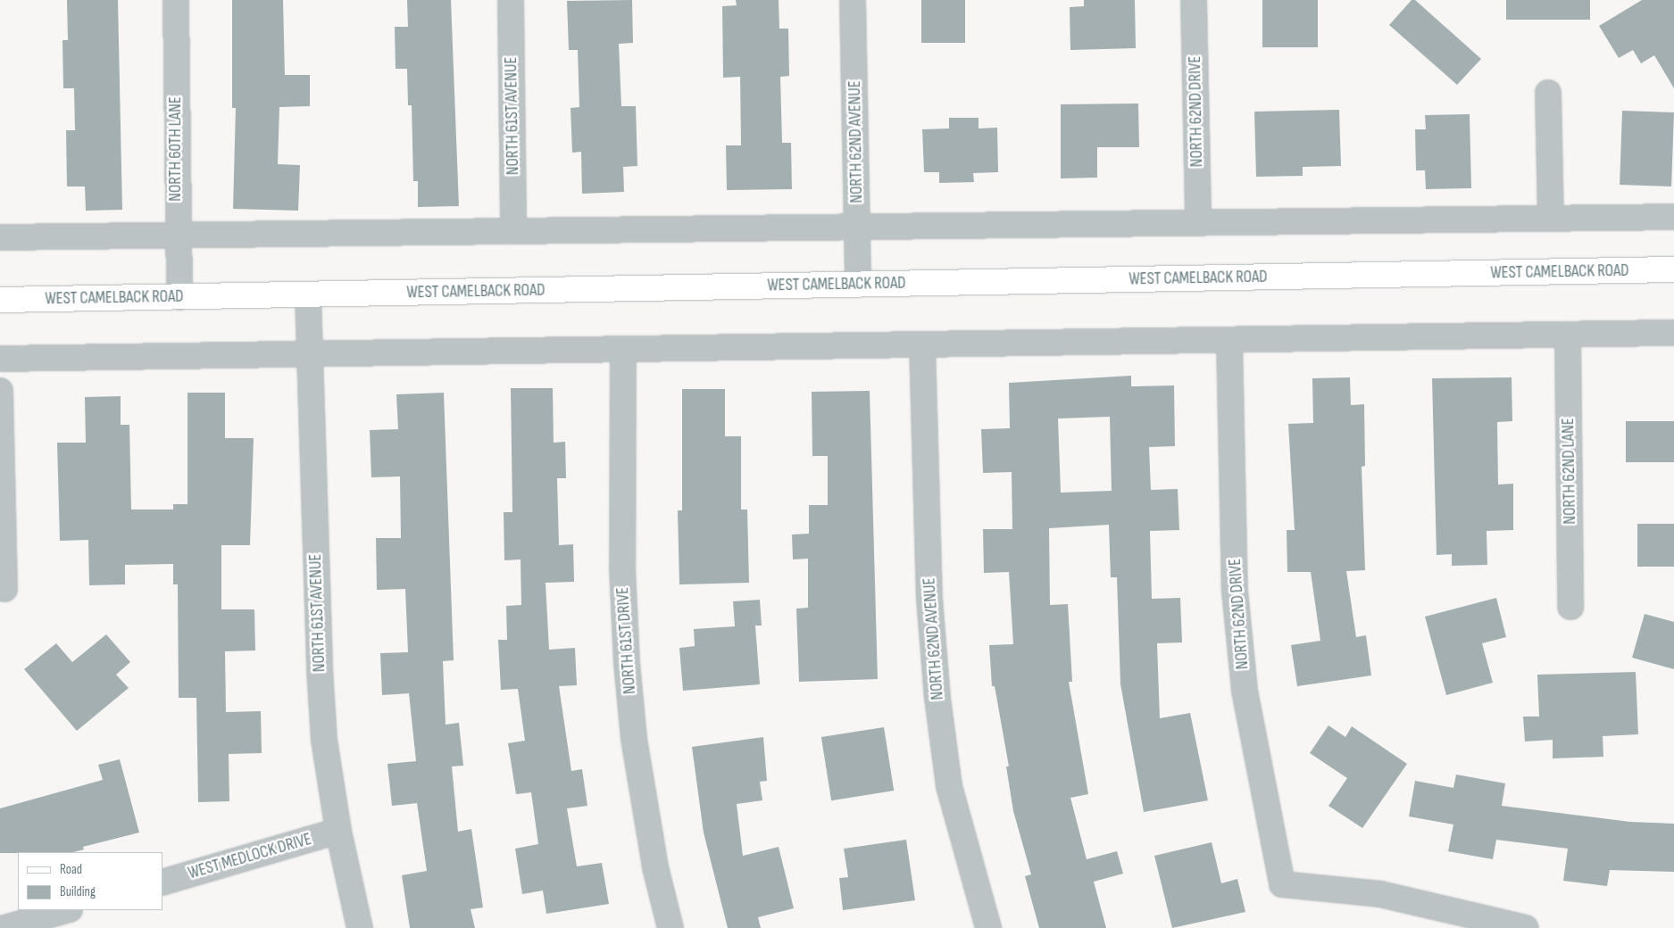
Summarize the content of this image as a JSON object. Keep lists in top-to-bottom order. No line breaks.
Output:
{"streets":{"main road":["WEST CAMELBACK ROAD"],"street":["NORTH 62ND DRIVE","NORTH 61ST AVENUE","NORTH 62ND AVENUE","NORTH 60TH LANE","NORTH 62ND LANE","NORTH 61ST DRIVE","WEST MEDLOCK DRIVE"]},"crossings":[["NORTH 61ST AVENUE","WEST CAMELBACK ROAD"],["NORTH 61ST AVENUE","WEST MEDLOCK DRIVE"],["NORTH 62ND AVENUE","WEST CAMELBACK ROAD"],["NORTH 60TH LANE","WEST CAMELBACK ROAD"]],"legend":["Road","Building"]}
